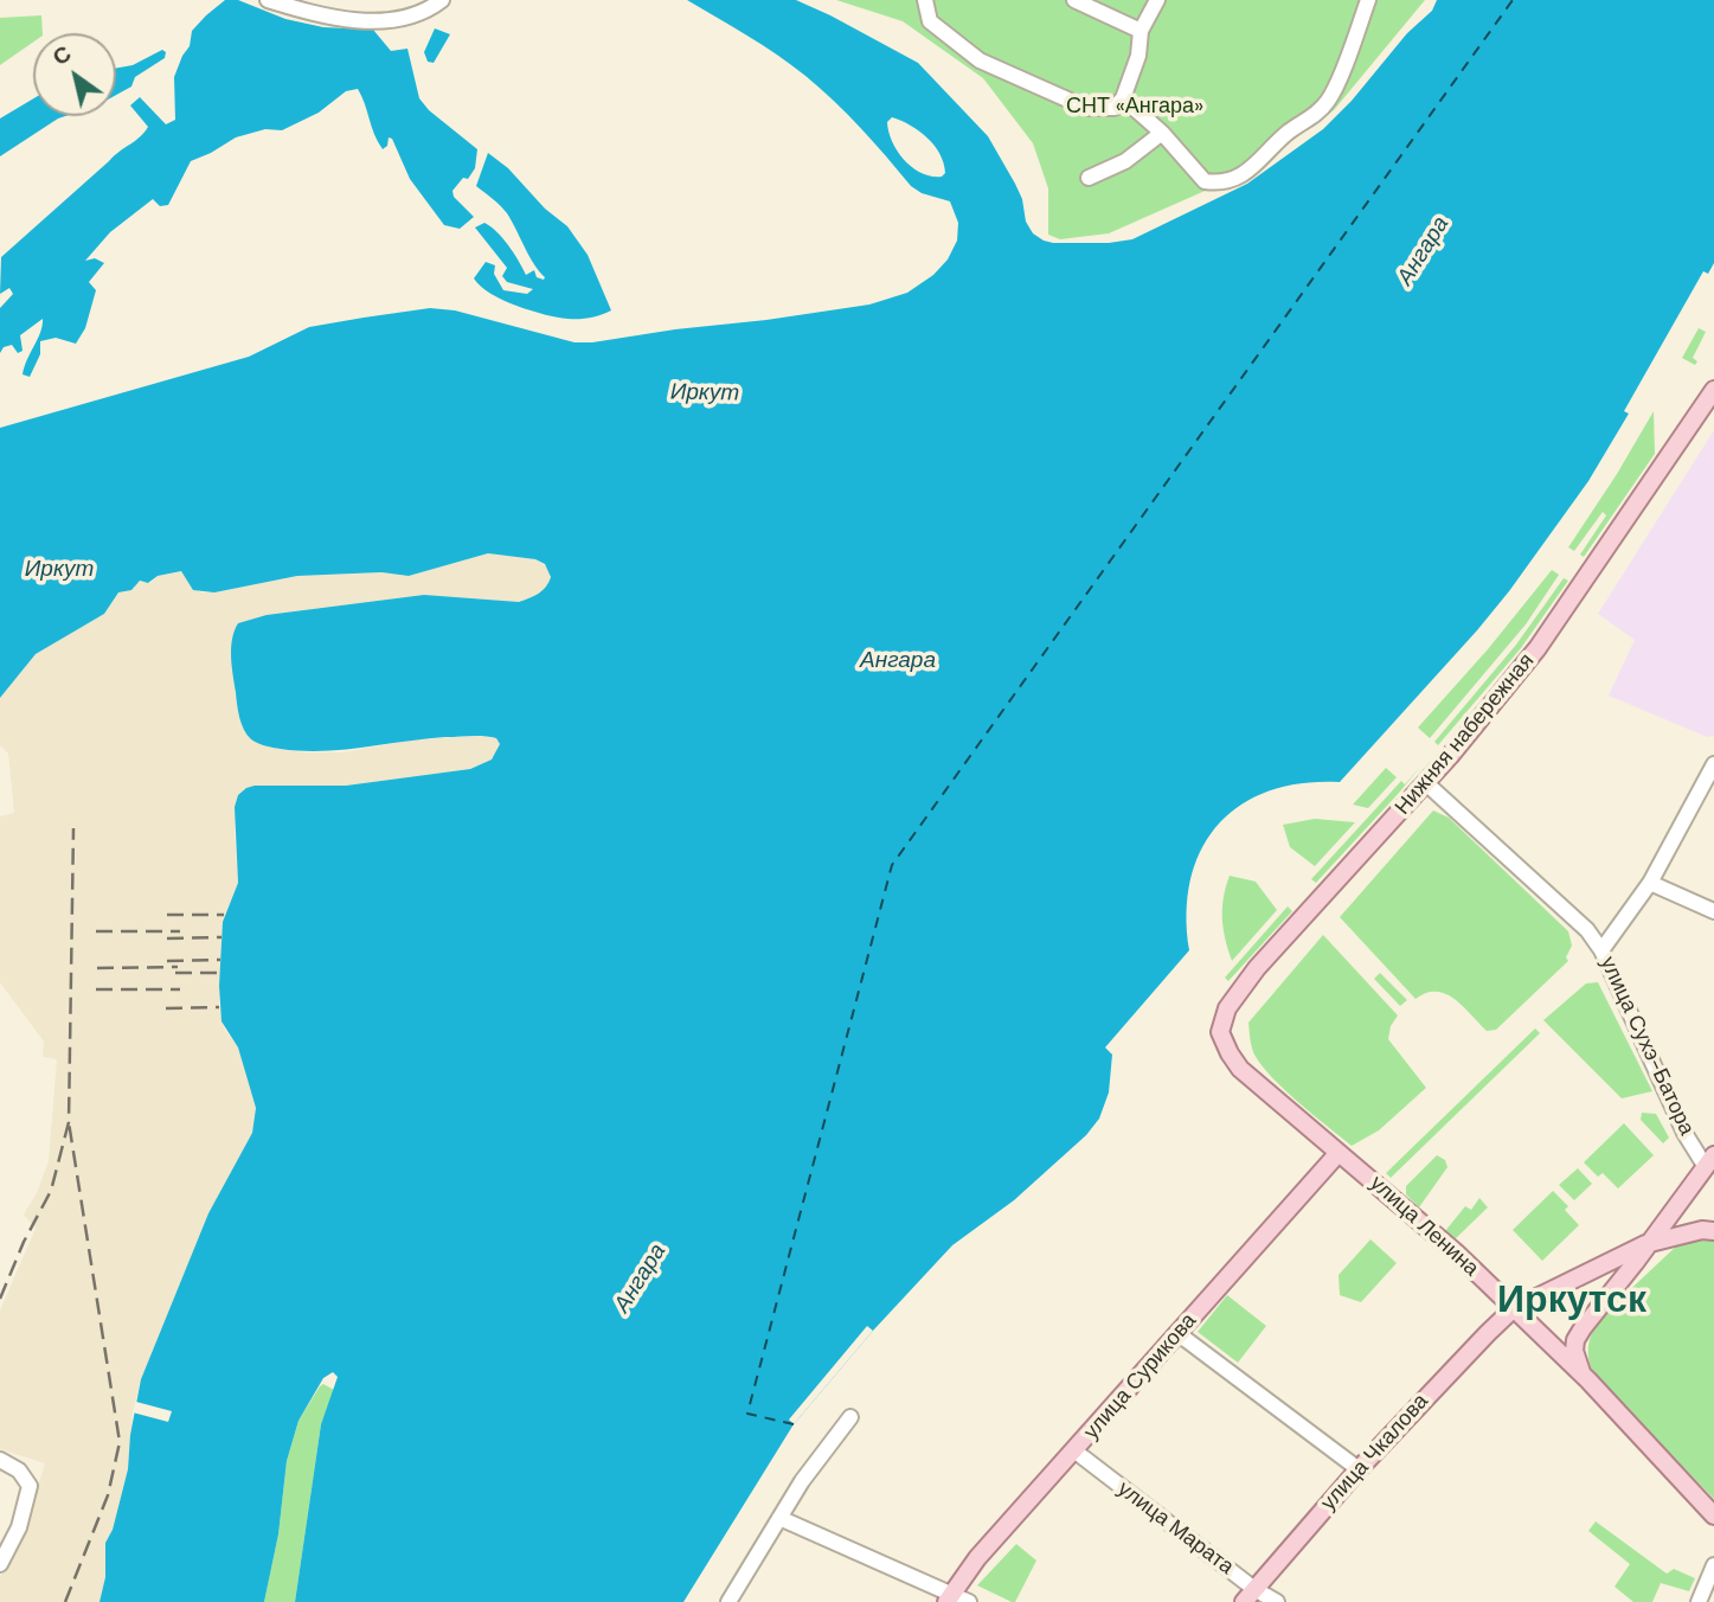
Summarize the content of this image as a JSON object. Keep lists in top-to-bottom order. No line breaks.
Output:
{"streets":{"main road":["Нижняя набережная","улица Ленина","улица Сурикова","улица Чкалова"],"street":["улица Сухэ-Батора","улица Марата"]},"crossings":[["Нижняя набережная","улица Сухэ-Батора"],["Нижняя набережная","улица Ленина"],["улица Ленина","улица Сурикова"],["улица Ленина","улица Чкалова"],["улица Сурикова","улица Марата"],["улица Чкалова","улица Марата"]],"districts":["Иркутск"],"water":["Ангара","Иркут"],"parks":["СНТ «Ангара»"],"north":"top left"}
